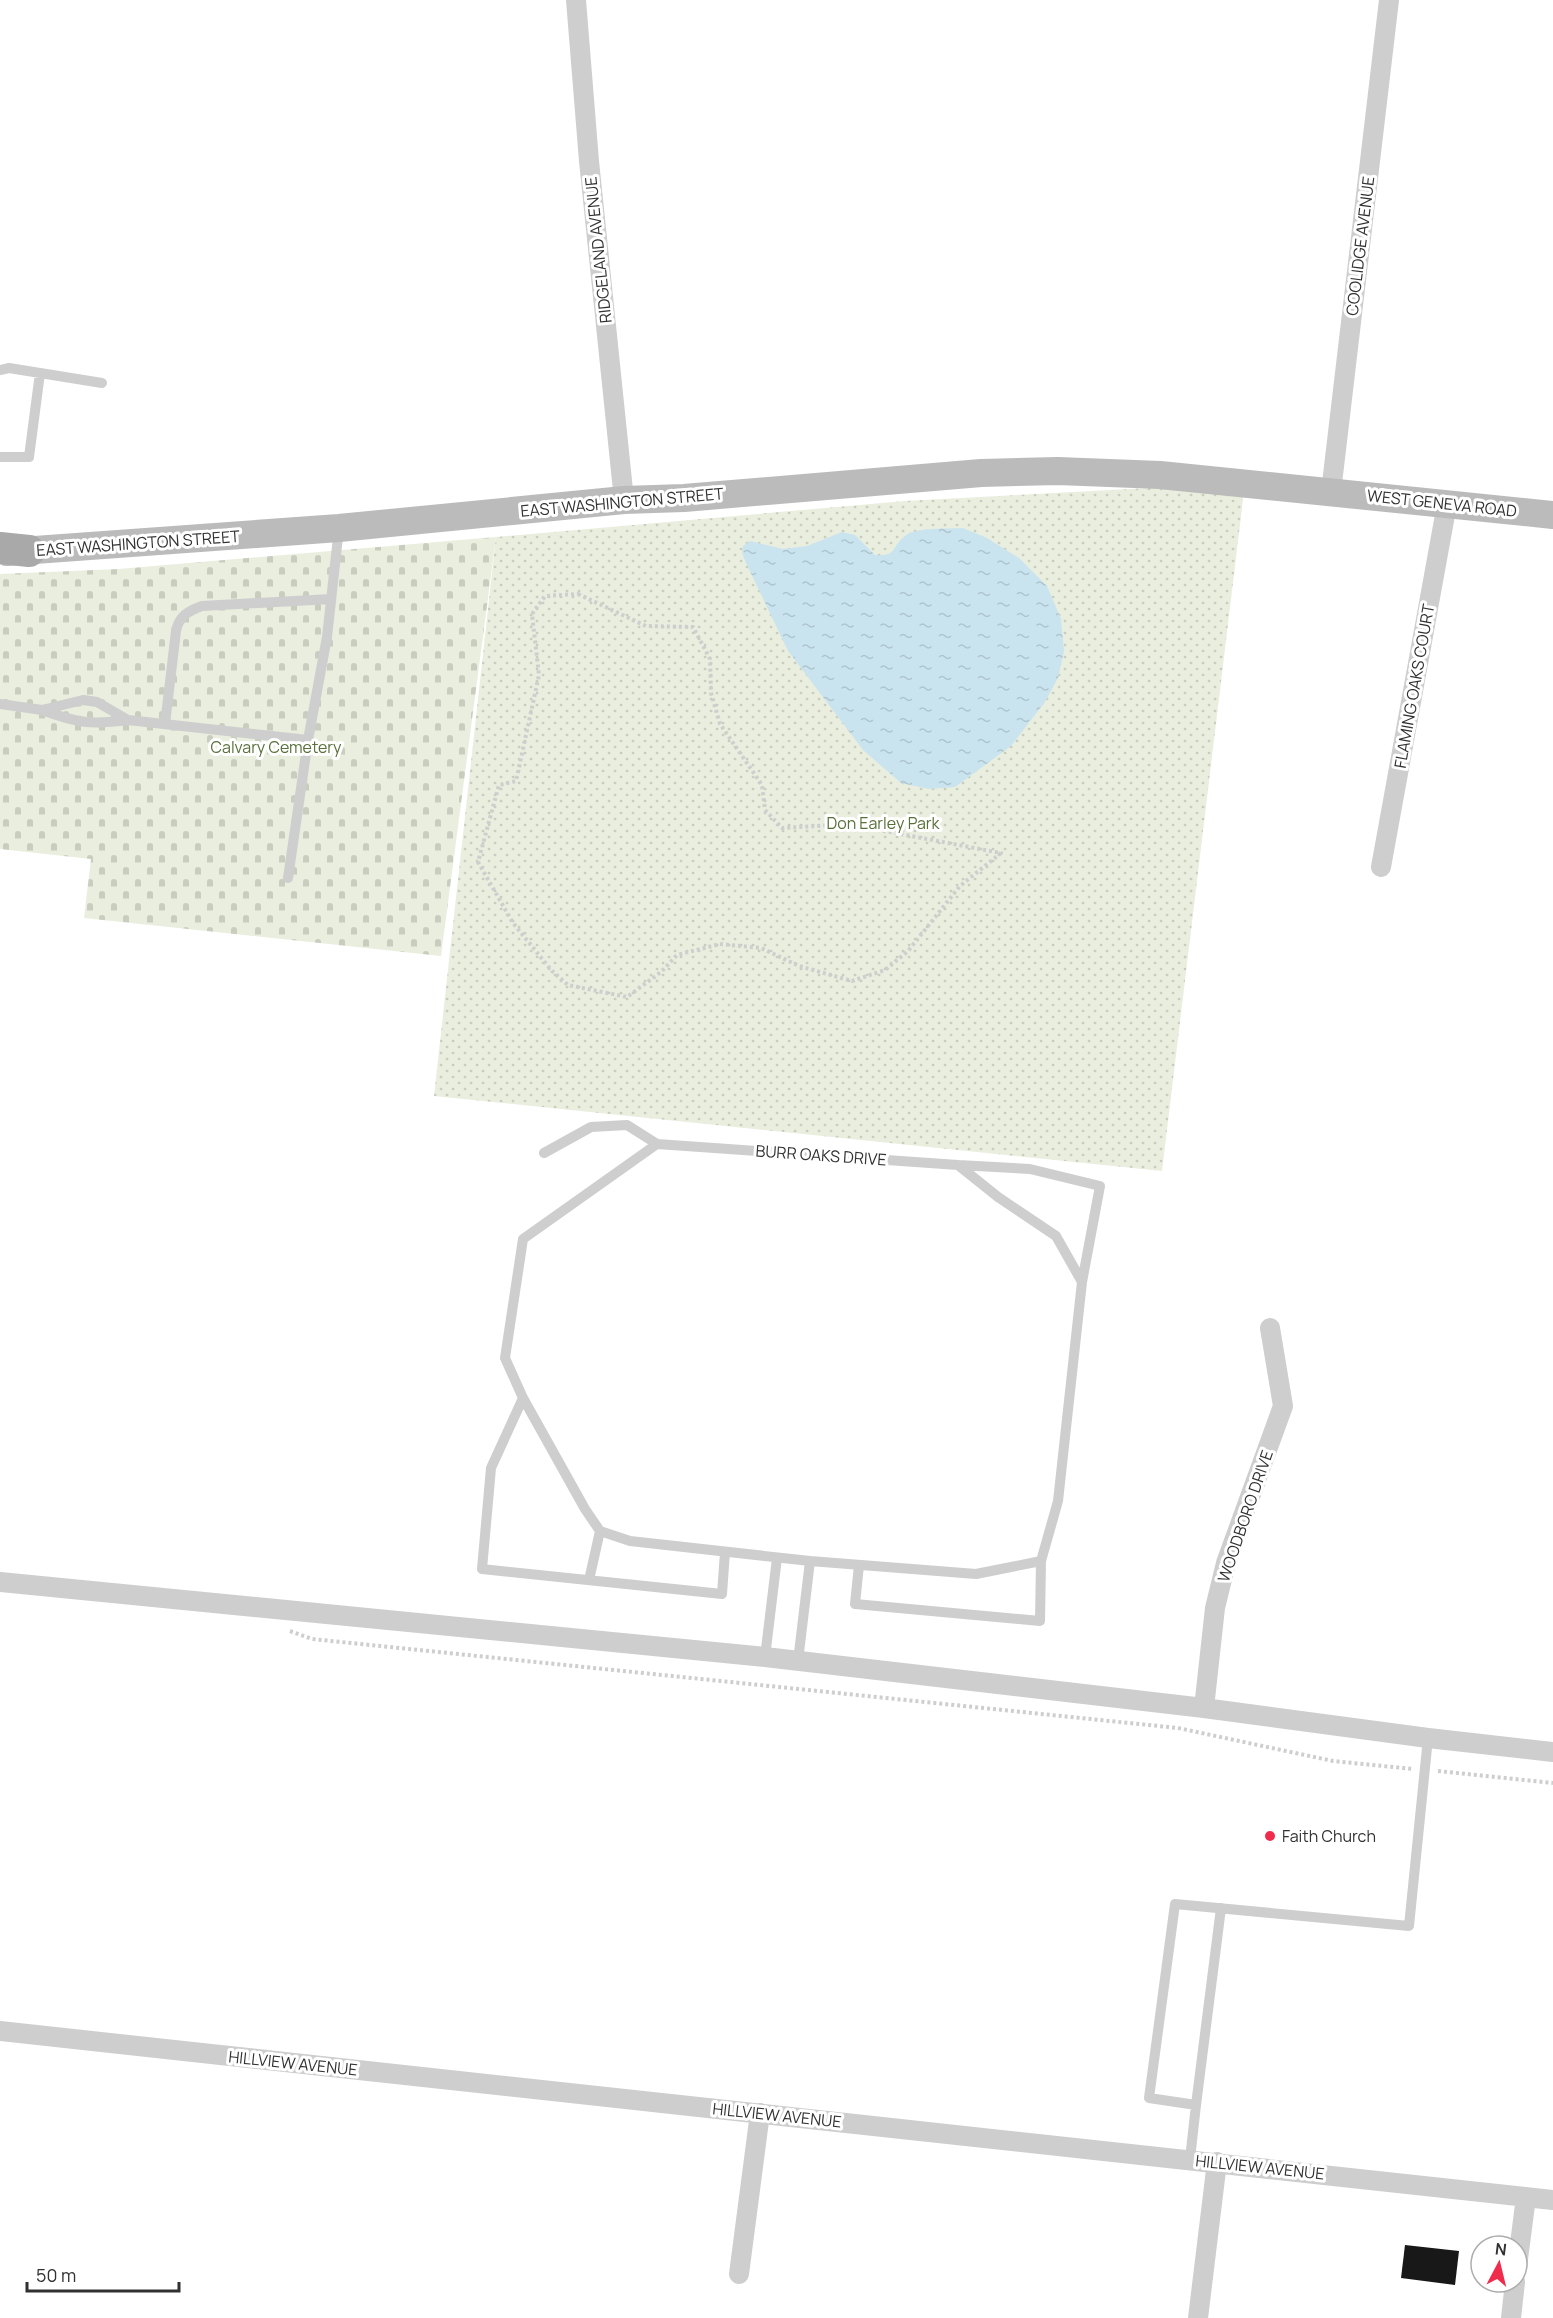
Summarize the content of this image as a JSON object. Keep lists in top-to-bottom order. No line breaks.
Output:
{"streets":{"main road":["EAST WASHINGTON STREET","WEST GENEVA ROAD"],"street":["COOLIDGE AVENUE","RIDGELAND AVENUE","FLAMING OAKS COURT","WOODBORO DRIVE","HILLVIEW AVENUE"],"lane":["BURR OAKS DRIVE"]},"crossings":[["COOLIDGE AVENUE","EAST WASHINGTON STREET"],["COOLIDGE AVENUE","WEST GENEVA ROAD"],["RIDGELAND AVENUE","EAST WASHINGTON STREET"],["EAST WASHINGTON STREET","WEST GENEVA ROAD"],["WEST GENEVA ROAD","FLAMING OAKS COURT"]],"parks":["Calvary Cemetery","Don Earley Park"],"places":["Faith Church"],"scale_bar":"50 m","north":"top"}
